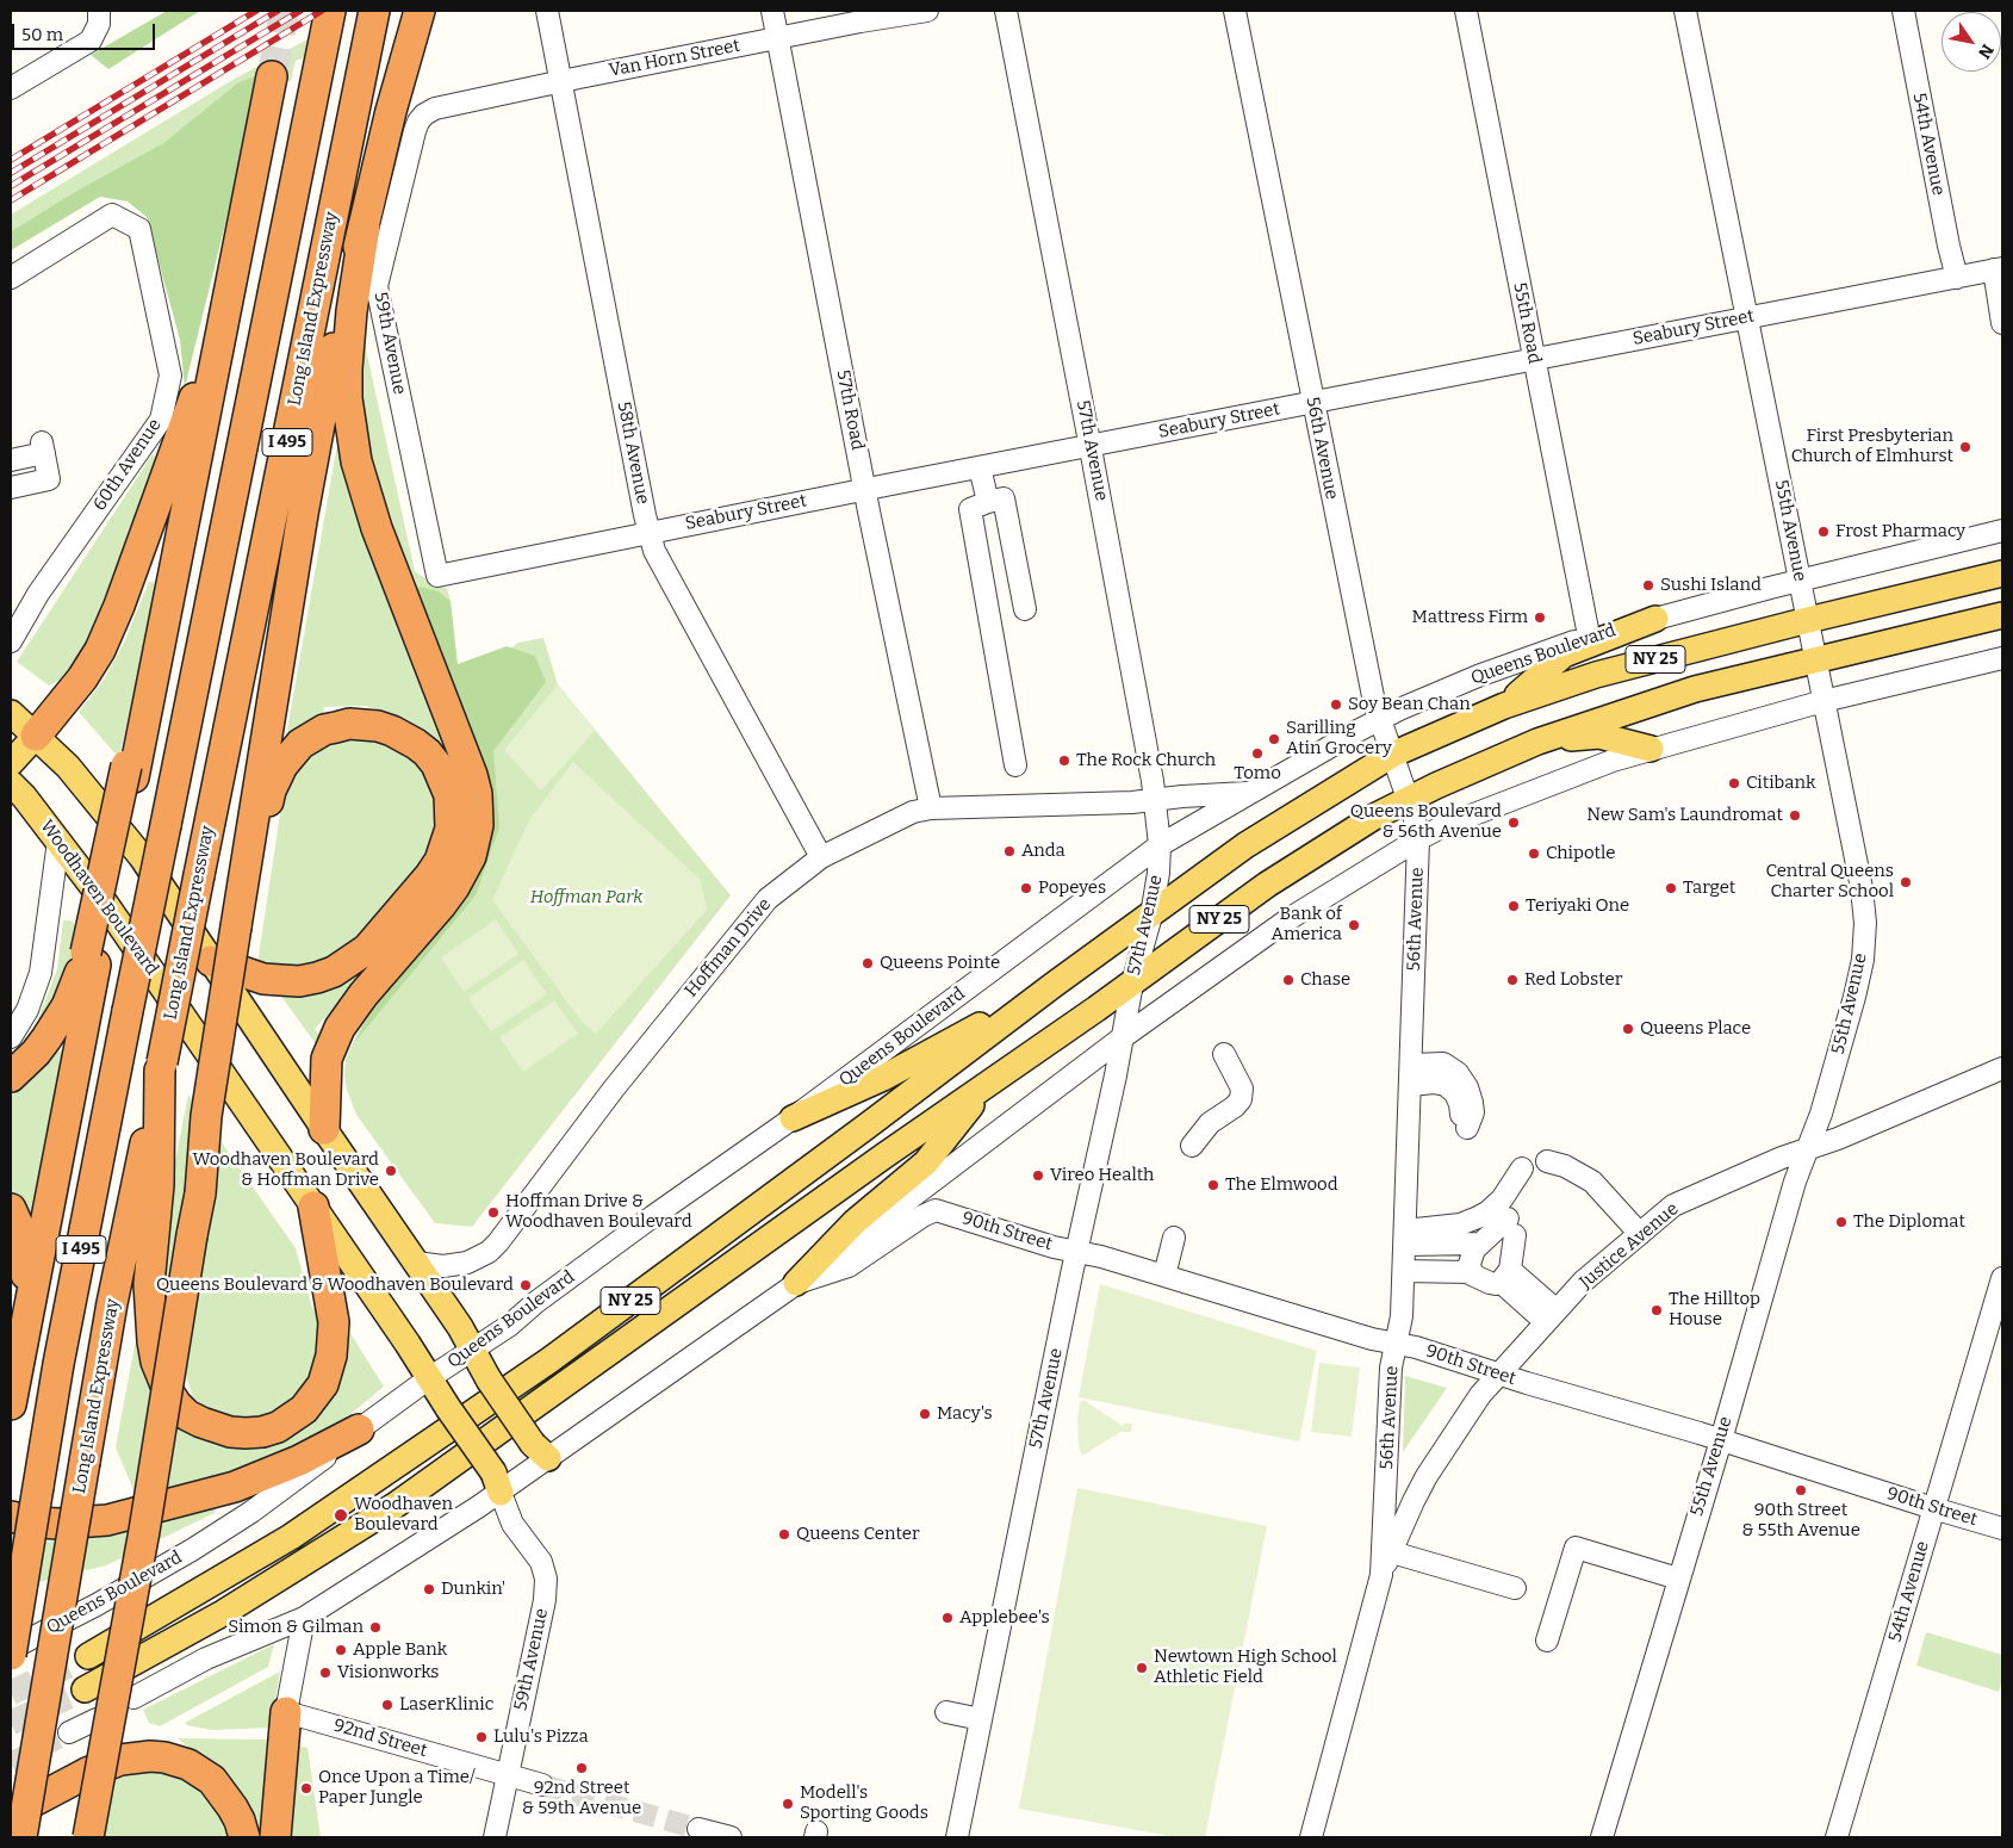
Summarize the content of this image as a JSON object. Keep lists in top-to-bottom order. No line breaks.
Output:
{"streets":{"highway":["Long Island Expressway","I 495"],"main road":["Queens Boulevard","NY 25","Woodhaven Boulevard"],"street":["Van Horn Street","54th Avenue","55th Road","Seabury Street","59th Avenue","57th Road","56th Avenue","57th Avenue","58th Avenue","60th Avenue","55th Avenue","Hoffman Drive","90th Street","Justice Avenue","92nd Street"]},"crossings":[["Van Horn Street","59th Avenue"],["Van Horn Street","57th Road"],["Van Horn Street","58th Avenue"],["54th Avenue","Seabury Street"],["54th Avenue","90th Street"],["55th Road","Seabury Street"],["55th Road","Queens Boulevard"],["Seabury Street","59th Avenue"],["Seabury Street","57th Road"],["Seabury Street","56th Avenue"],["Seabury Street","57th Avenue"],["Seabury Street","58th Avenue"],["Seabury Street","55th Avenue"],["59th Avenue","Woodhaven Boulevard"],["59th Avenue","92nd Street"],["57th Road","Hoffman Drive"],["56th Avenue","Queens Boulevard"],["56th Avenue","NY 25"],["56th Avenue","90th Street"],["56th Avenue","Justice Avenue"],["57th Avenue","Queens Boulevard"],["57th Avenue","NY 25"],["57th Avenue","Hoffman Drive"],["57th Avenue","90th Street"],["58th Avenue","Hoffman Drive"],["55th Avenue","Queens Boulevard"],["55th Avenue","NY 25"],["55th Avenue","90th Street"],["55th Avenue","Justice Avenue"],["Queens Boulevard","Woodhaven Boulevard"],["Queens Boulevard","Hoffman Drive"],["90th Street","Justice Avenue"]],"parks":["Hoffman Park"],"places":["First Presbyterian Church of Elmhurst","Frost Pharmacy","Sushi Island","Mattress Firm","Soy Bean Chan","Sarilling Atin Grocery","Tomo","The Rock Church","Citibank","New Sam's Laundromat","Queens Boulevard & 56th Avenue","Anda","Chipotle","Central Queens Charter School","Popeyes","Target","Teriyaki One","Bank of America","Queens Pointe","Chase","Red Lobster","Queens Place","Woodhaven Boulevard & Hoffman Drive","Vireo Health","The Elmwood","Hoffman Drive & Woodhaven Boulevard","The Diplomat","Queens Boulevard & Woodhaven Boulevard","The Hilltop House","Macy's","90th Street & 55th Avenue","Woodhaven Boulevard","Queens Center","Dunkin'","Applebee's","Simon & Gilman","Apple Bank","Newtown High School Athletic Field","Visionworks","LaserKlinic","Lulu's Pizza","92nd Street & 59th Avenue","Once Upon a Time/ Paper Jungle","Modell's Sporting Goods"],"scale_bar":"50 m","north":"bottom right"}
